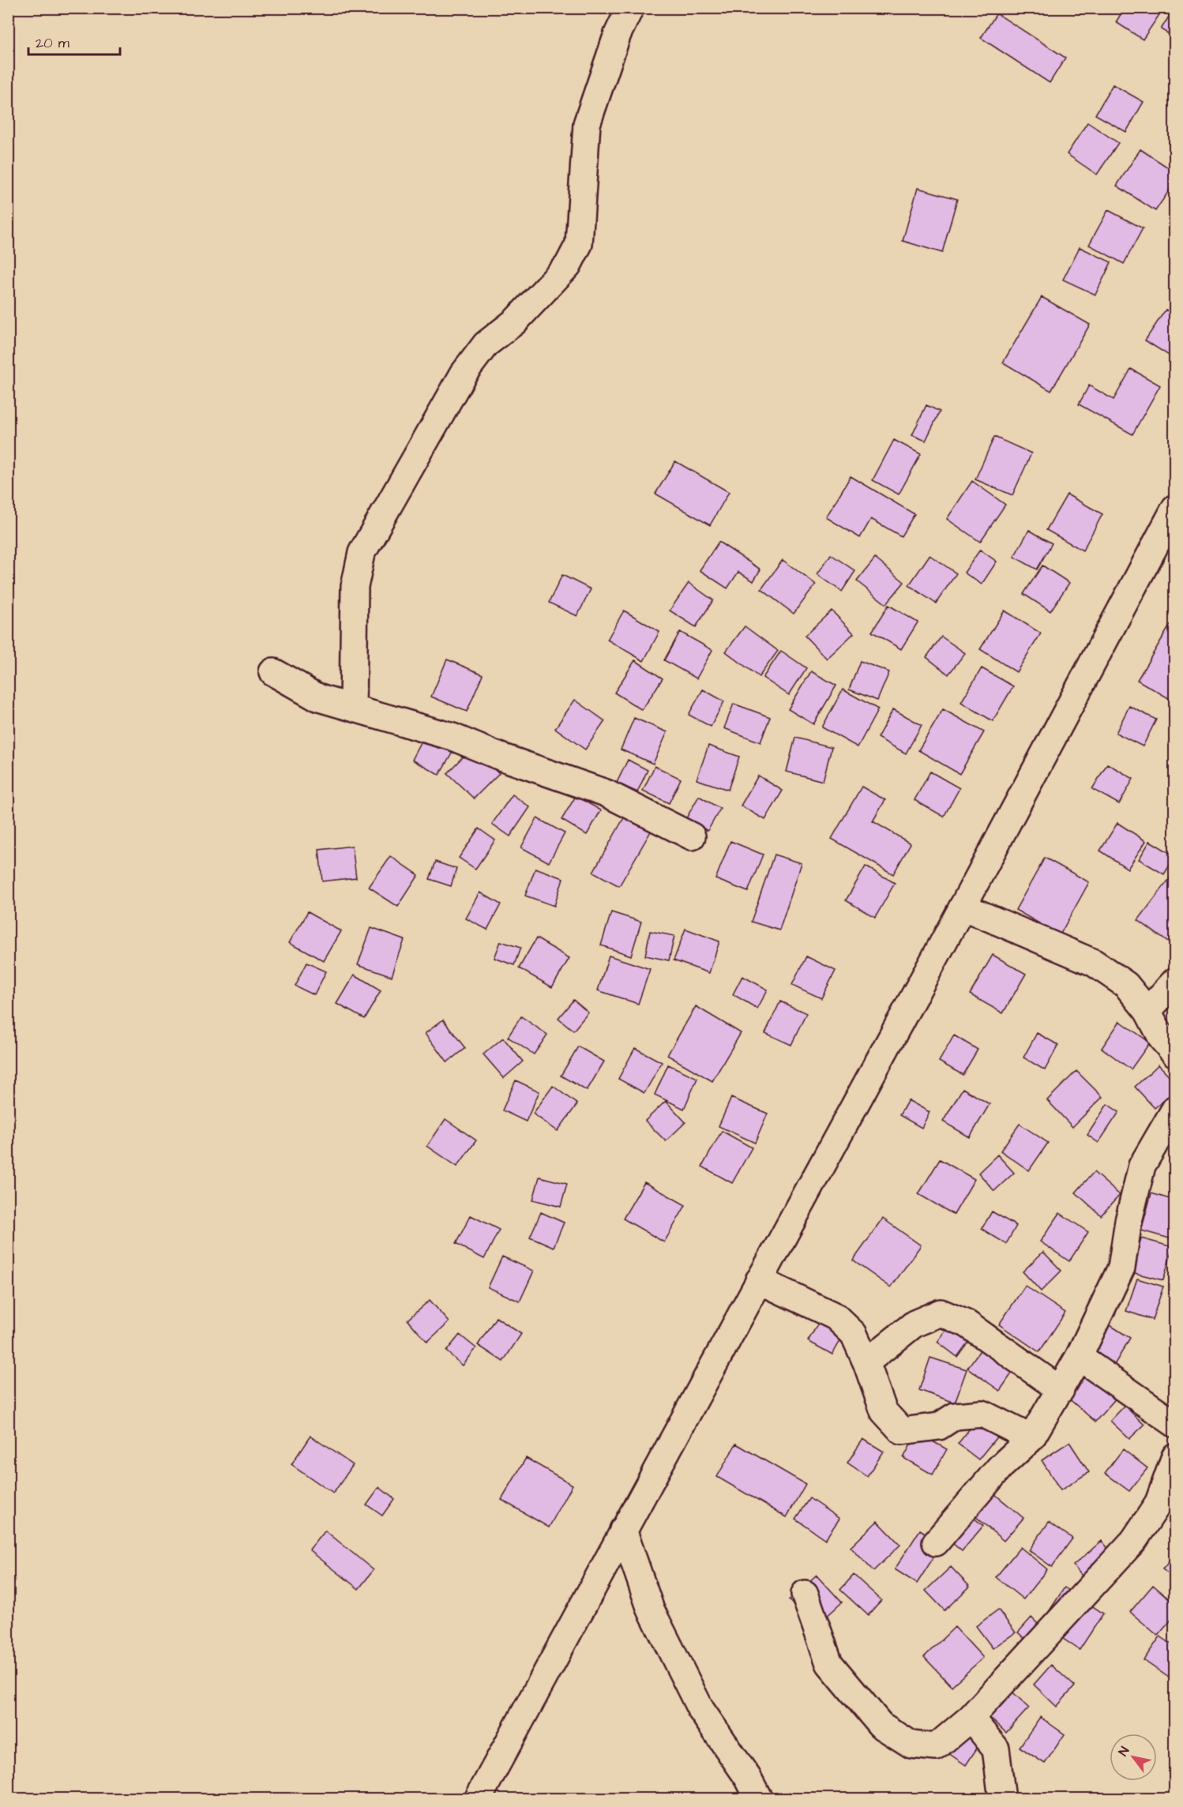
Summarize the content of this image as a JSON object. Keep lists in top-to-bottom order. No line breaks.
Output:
{"scale_bar":"20 m","north":"top left"}
